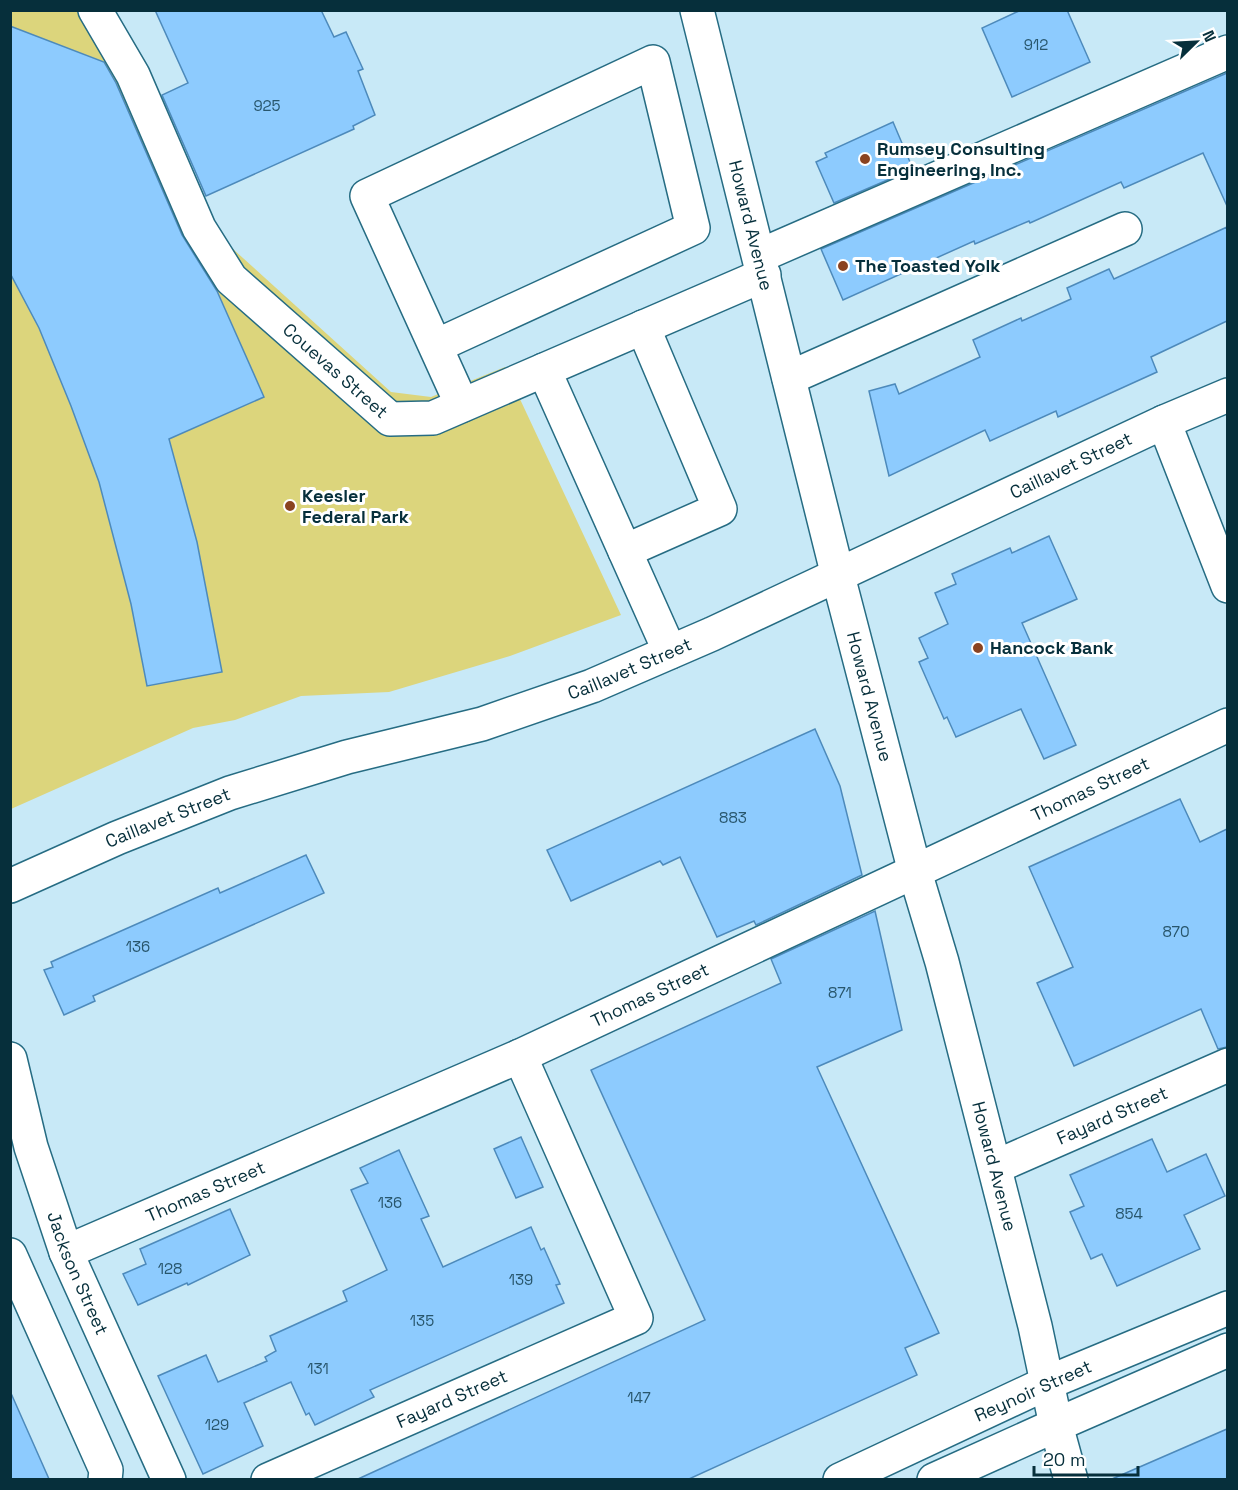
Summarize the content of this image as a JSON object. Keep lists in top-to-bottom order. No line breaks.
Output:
{"streets":{"street":["Howard Avenue","Couevas Street","Caillavet Street","Thomas Street","Fayard Street","Jackson Street","Reynoir Street"]},"crossings":[["Howard Avenue","Couevas Street"],["Howard Avenue","Caillavet Street"],["Howard Avenue","Thomas Street"],["Howard Avenue","Fayard Street"],["Howard Avenue","Reynoir Street"],["Thomas Street","Fayard Street"],["Thomas Street","Jackson Street"]],"places":["Rumsey Consulting Engineering, Inc.","The Toasted Yolk","Keesler Federal Park","Hancock Bank"],"house_numbers":["912","925","883","870","136","871","136","854","128","139","135","131","147","129"],"scale_bar":"20 m","north":"top right"}
